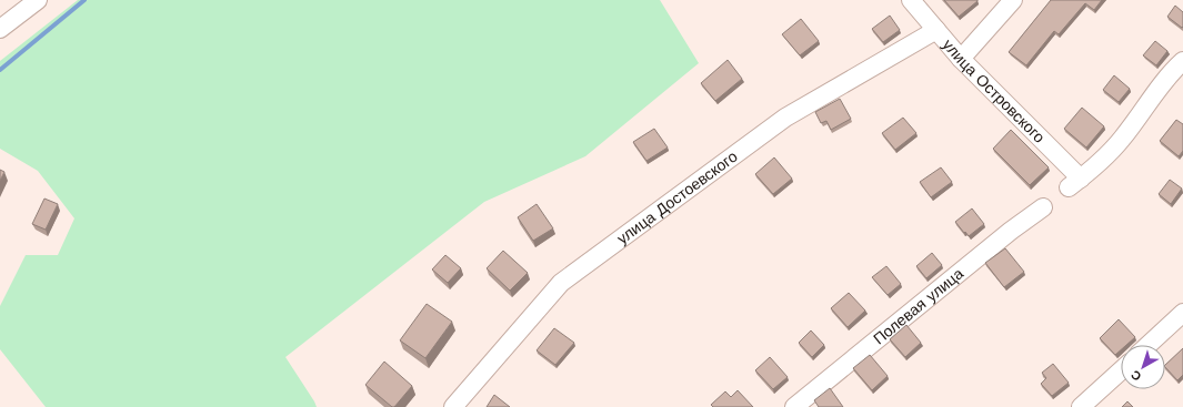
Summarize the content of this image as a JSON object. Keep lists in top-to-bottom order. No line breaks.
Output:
{"streets":{"street":["улица Островского","улица Достоевского","Полевая улица"]},"crossings":[["улица Островского","улица Достоевского"]],"north":"bottom left"}
